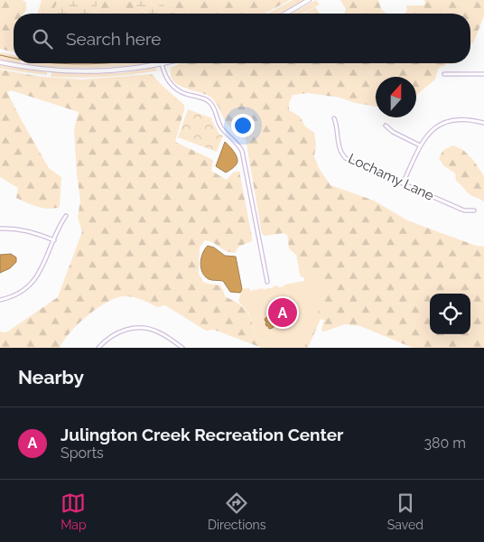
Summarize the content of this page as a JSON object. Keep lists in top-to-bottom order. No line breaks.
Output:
{"streets":{"street":["Lochamy Lane"]},"north":"top","page":{"search":"Search here","pins":"A","heading":"Nearby","list":[{"mark":"A","name":"Julington Creek Recreation Center","note":"Sports","value":"380 m"}],"nav":["Map","Directions","Saved"]}}
